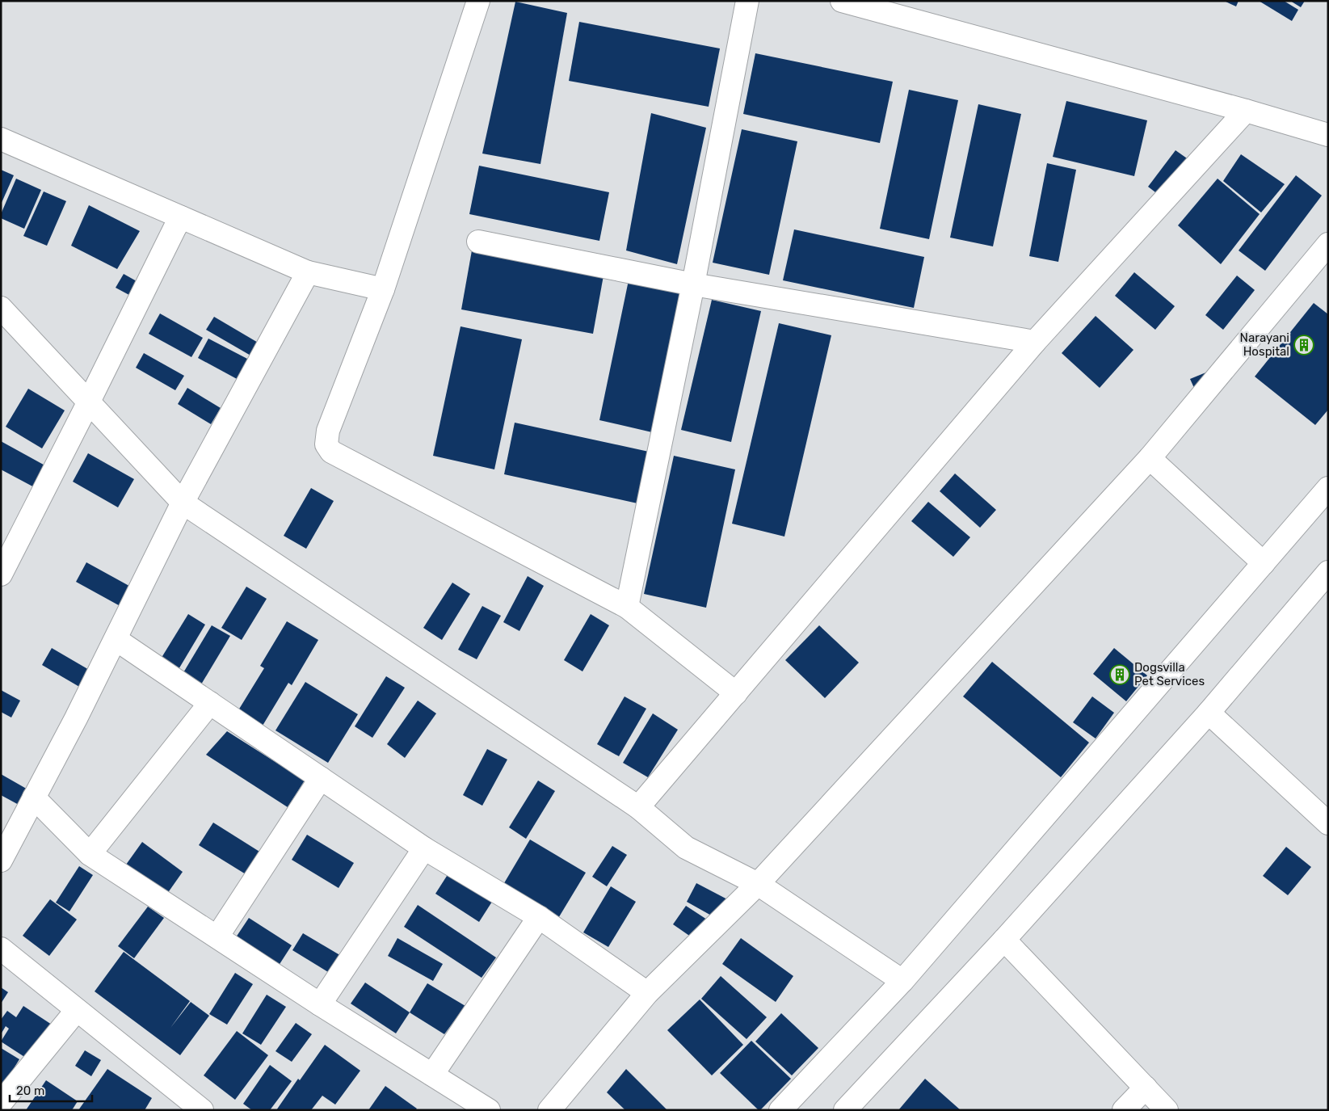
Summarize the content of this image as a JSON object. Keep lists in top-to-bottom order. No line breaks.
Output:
{"places":{"building":["Narayani Hospital","Dogsvilla Pet Services"]},"scale_bar":"20 m"}
